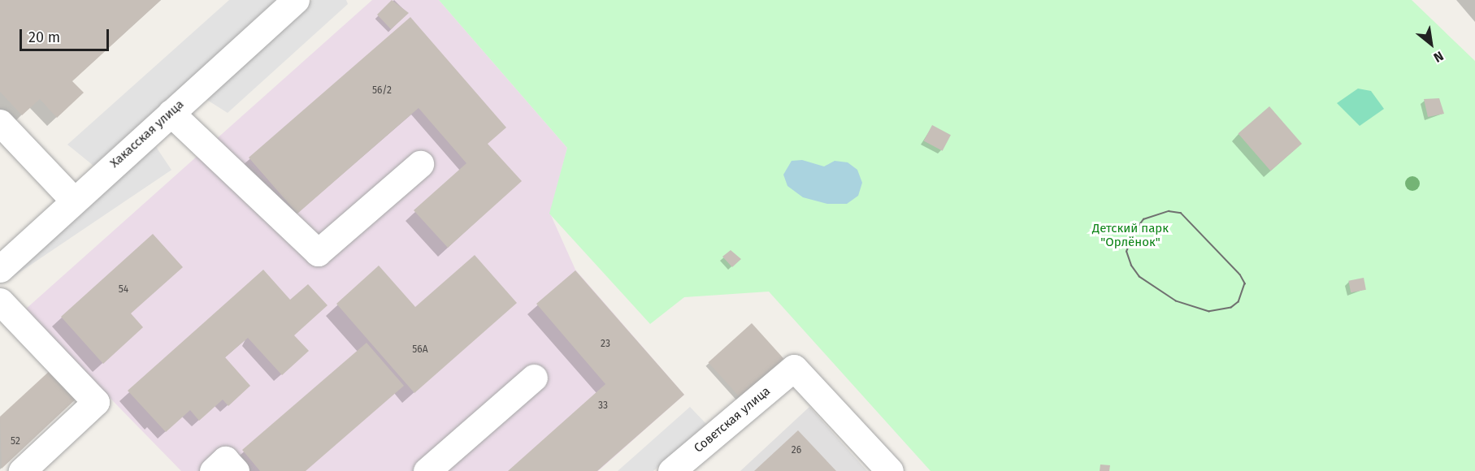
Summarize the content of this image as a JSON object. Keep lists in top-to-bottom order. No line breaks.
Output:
{"streets":{"street":["Хакасская улица","Советская улица"]},"parks":["Детский парк \"Орлёнок\""],"house_numbers":["56/2","54","23","56А","33","52","26"],"scale_bar":"20 m","north":"bottom right"}
